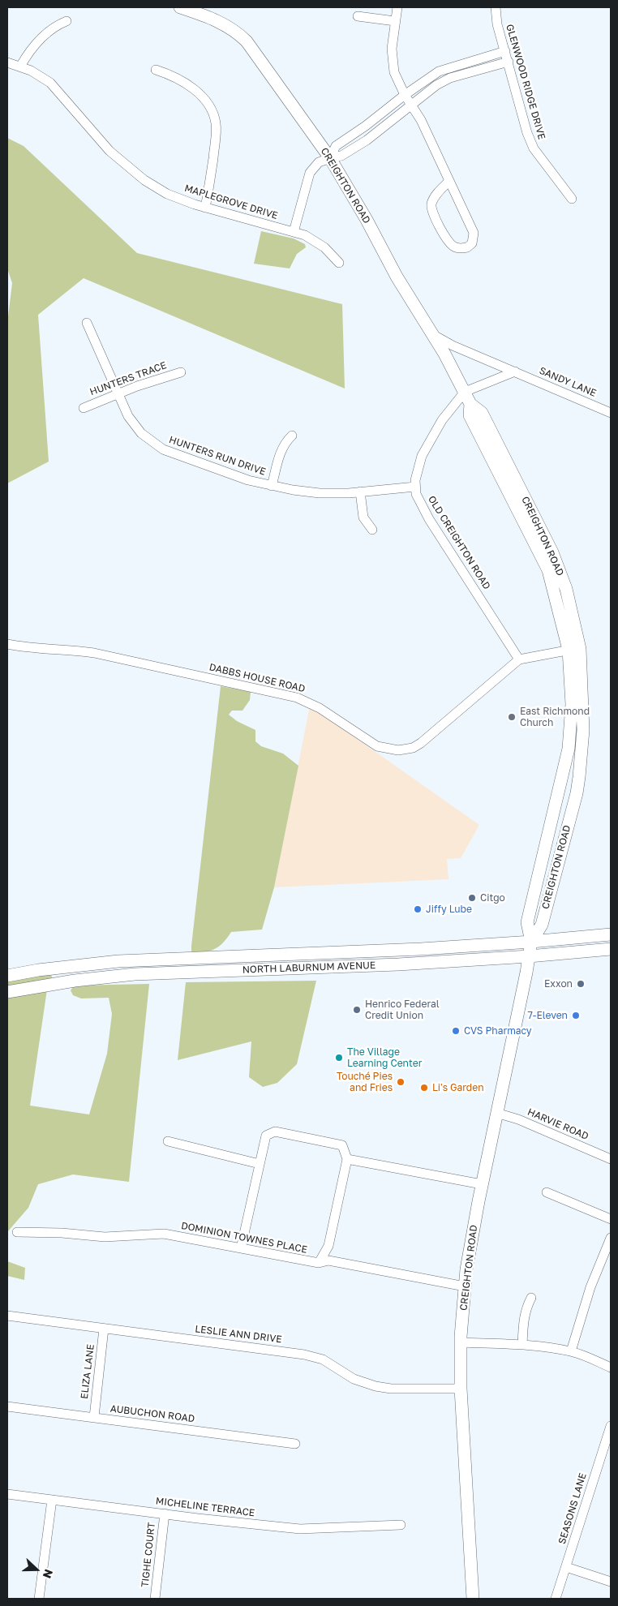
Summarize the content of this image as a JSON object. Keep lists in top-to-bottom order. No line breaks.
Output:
{"streets":{"main road":["CREIGHTON ROAD","NORTH LABURNUM AVENUE"],"street":["GLENWOOD RIDGE DRIVE","MAPLEGROVE DRIVE","HUNTERS TRACE","SANDY LANE","HUNTERS RUN DRIVE","OLD CREIGHTON ROAD","DABBS HOUSE ROAD","HARVIE ROAD","DOMINION TOWNES PLACE","LESLIE ANN DRIVE","ELIZA LANE","AUBUCHON ROAD","MICHELINE TERRACE","SEASONS LANE","TIGHE COURT"]},"crossings":[["CREIGHTON ROAD","SANDY LANE"],["CREIGHTON ROAD","OLD CREIGHTON ROAD"],["CREIGHTON ROAD","DABBS HOUSE ROAD"],["CREIGHTON ROAD","NORTH LABURNUM AVENUE"],["CREIGHTON ROAD","HARVIE ROAD"],["CREIGHTON ROAD","DOMINION TOWNES PLACE"],["CREIGHTON ROAD","LESLIE ANN DRIVE"],["HUNTERS TRACE","HUNTERS RUN DRIVE"],["HUNTERS RUN DRIVE","OLD CREIGHTON ROAD"],["OLD CREIGHTON ROAD","DABBS HOUSE ROAD"],["LESLIE ANN DRIVE","ELIZA LANE"],["ELIZA LANE","AUBUCHON ROAD"],["MICHELINE TERRACE","TIGHE COURT"]],"places":["East Richmond Church","Citgo","Jiffy Lube","Exxon","Henrico Federal Credit Union","7-Eleven","CVS Pharmacy","The Village Learning Center","Touché Pies and Fries","Li's Garden"],"north":"right"}
